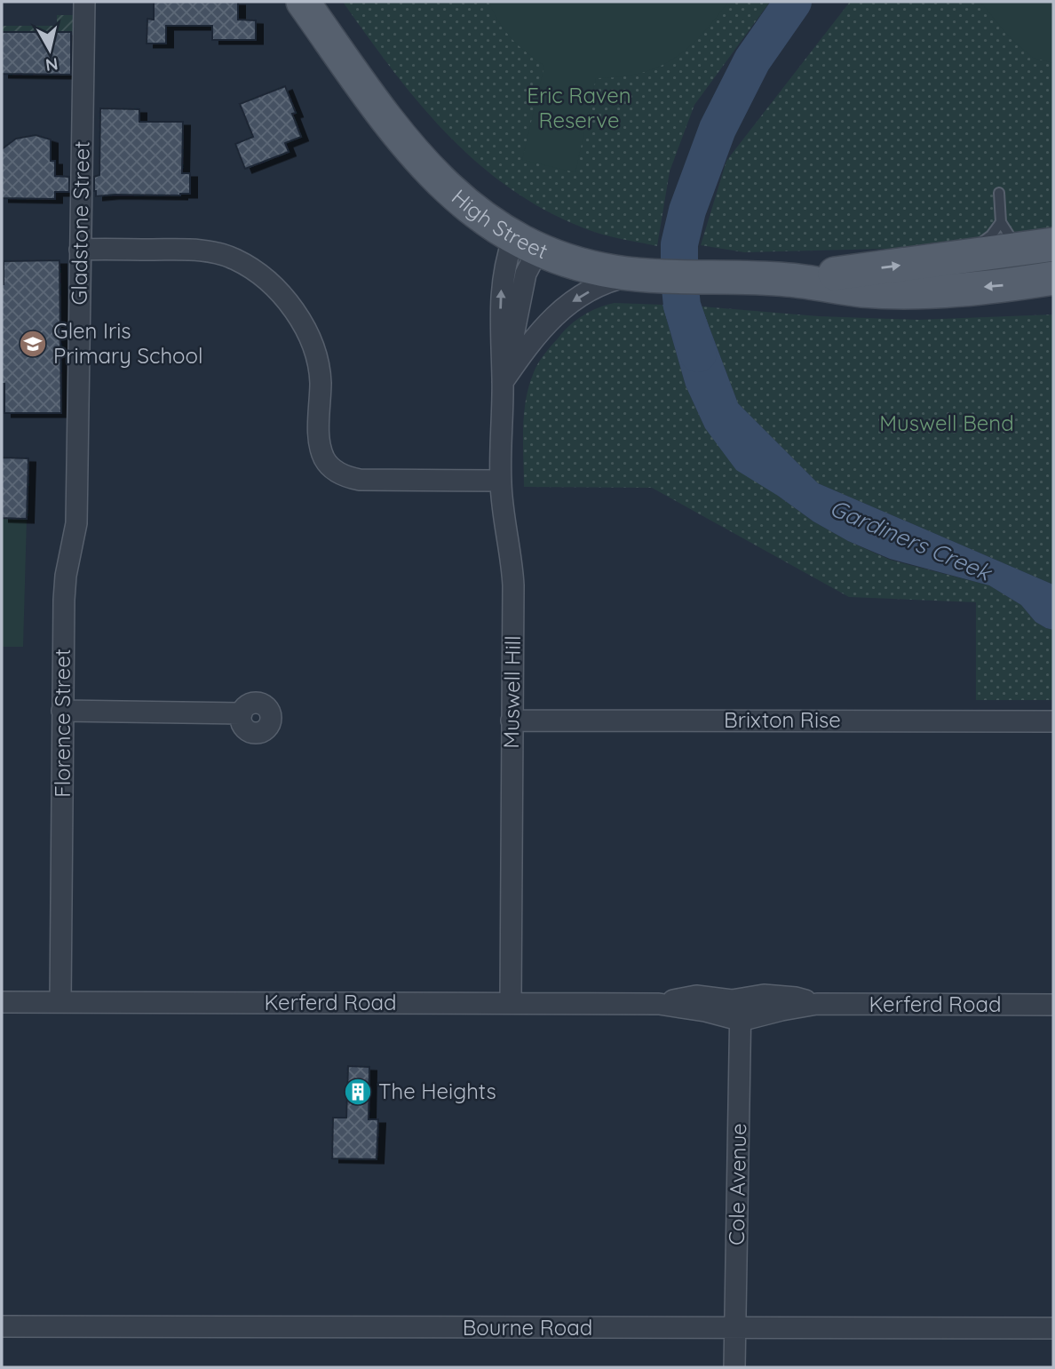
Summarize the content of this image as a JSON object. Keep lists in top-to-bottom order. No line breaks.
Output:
{"streets":{"main road":["High Street"],"street":["Gladstone Street","Muswell Hill","Brixton Rise","Florence Street","Kerferd Road","Cole Avenue","Bourne Road"]},"crossings":[["High Street","Muswell Hill"],["Gladstone Street","Florence Street"],["Muswell Hill","Brixton Rise"],["Muswell Hill","Kerferd Road"],["Florence Street","Kerferd Road"],["Kerferd Road","Cole Avenue"],["Cole Avenue","Bourne Road"]],"water":["Gardiners Creek"],"parks":["Eric Raven Reserve","Muswell Bend"],"places":{"school or university":["Glen Iris Primary School"],"building":["The Heights"]},"north":"bottom"}
